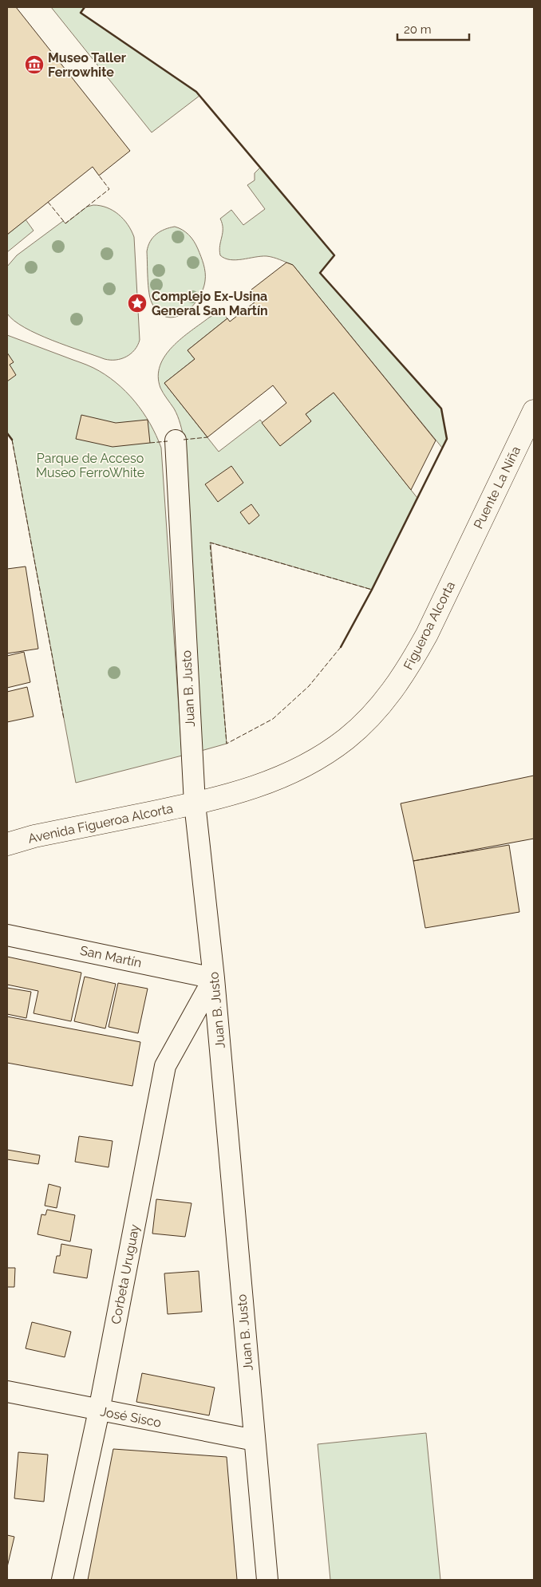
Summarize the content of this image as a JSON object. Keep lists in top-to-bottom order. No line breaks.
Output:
{"streets":{"main road":["Puente La Niña","Figueroa Alcorta","Avenida Figueroa Alcorta"],"street":["Juan B. Justo","San Martín","Corbeta Uruguay","José Sisco"]},"crossings":[["Puente La Niña","Figueroa Alcorta"],["Figueroa Alcorta","Juan B. Justo"],["Figueroa Alcorta","Avenida Figueroa Alcorta"],["Juan B. Justo","Avenida Figueroa Alcorta"],["Juan B. Justo","San Martín"],["Juan B. Justo","Corbeta Uruguay"],["Juan B. Justo","José Sisco"],["San Martín","Corbeta Uruguay"],["Corbeta Uruguay","José Sisco"]],"parks":["Parque de Acceso Museo FerroWhite"],"places":{"museum":["Museo Taller Ferrowhite"],"place":["Complejo Ex-Usina General San Martín"]},"scale_bar":"20 m"}
